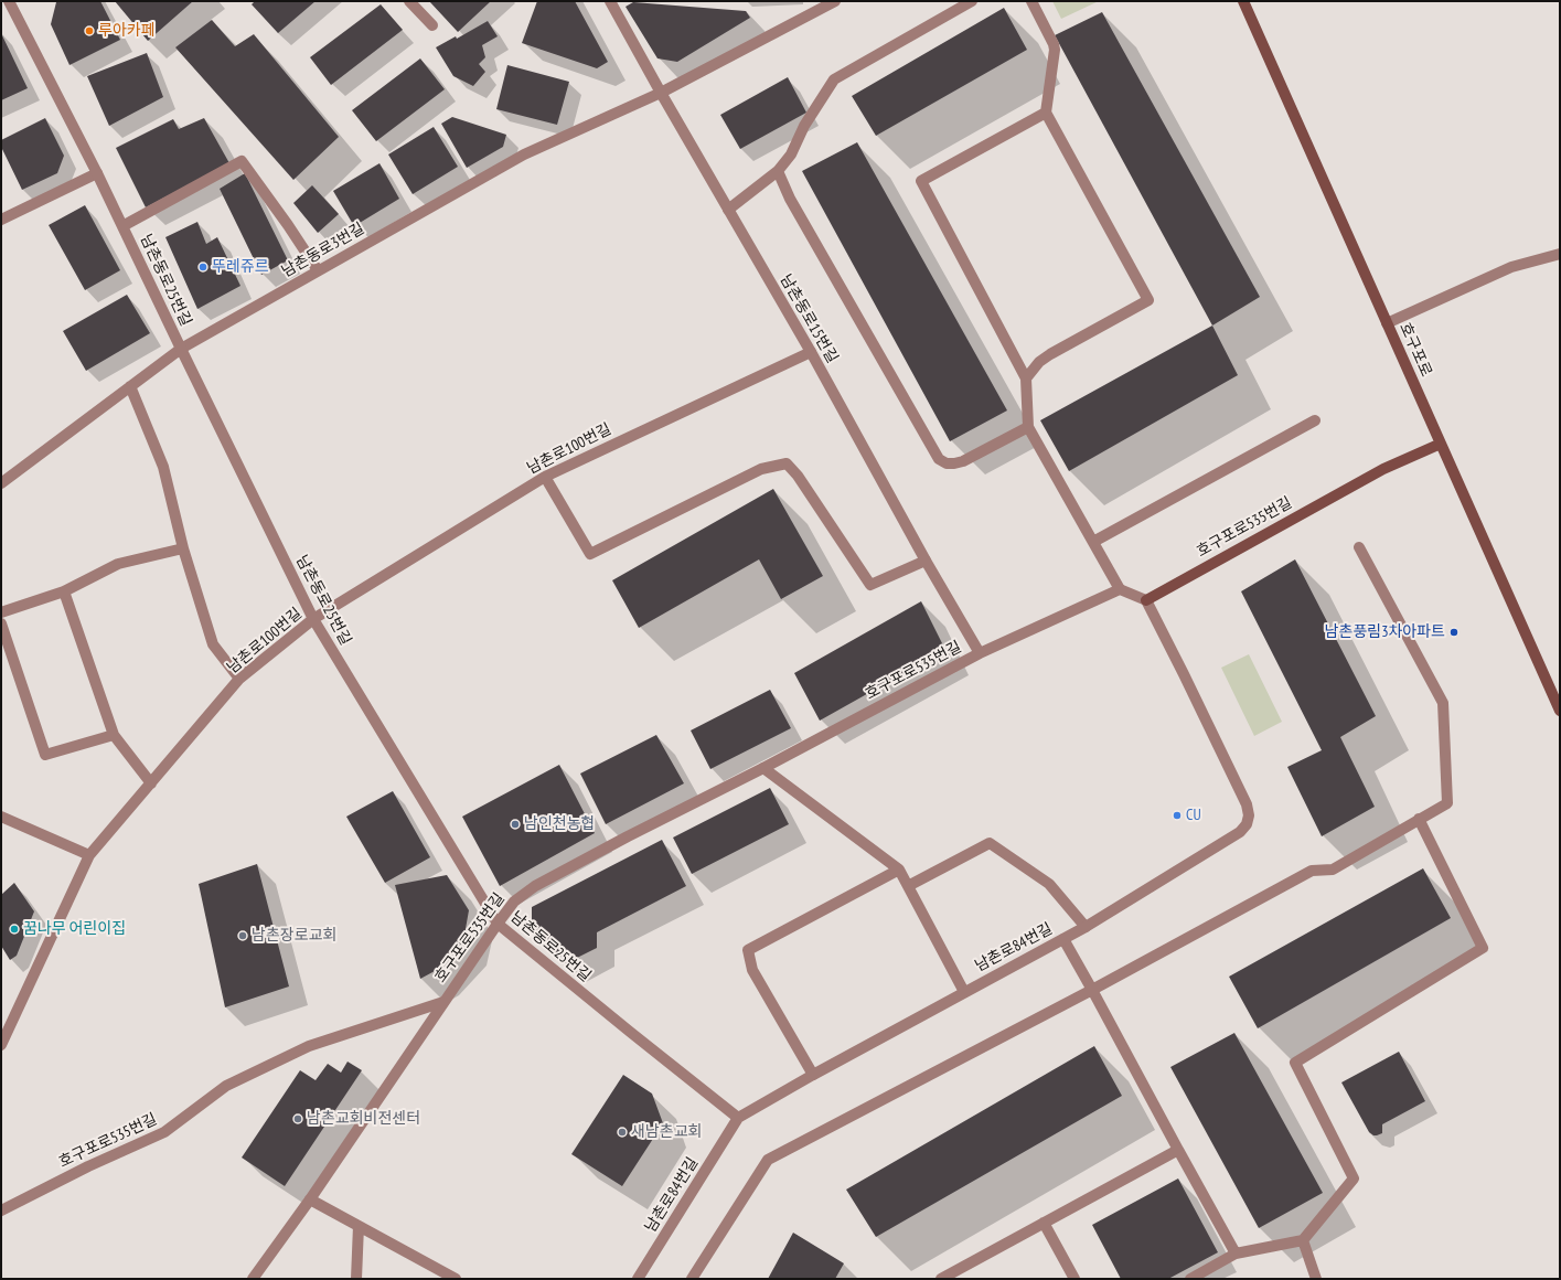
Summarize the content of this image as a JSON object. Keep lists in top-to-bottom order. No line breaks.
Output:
{"streets":{"main road":["호구포로","호구포로535번길"],"street":["남촌동로3번길","남촌동로25번길","남촌동로15번길","남촌로100번길","남촌로84번길"]},"crossings":[["남촌동로3번길","남촌동로25번길"],["남촌동로3번길","남촌동로15번길"],["남촌동로25번길","남촌로100번길"],["남촌동로25번길","호구포로535번길"],["남촌동로25번길","남촌로84번길"],["남촌동로15번길","남촌로100번길"],["남촌동로15번길","호구포로535번길"],["호구포로","호구포로535번길"],["호구포로535번길","남촌로84번길"]],"places":["루아카페","뚜레쥬르","남촌풍림3차아파트","CU","남인천농협","꿈나무 어린이집","남촌장로교회","남촌교회비전센터","새남촌교회"]}
